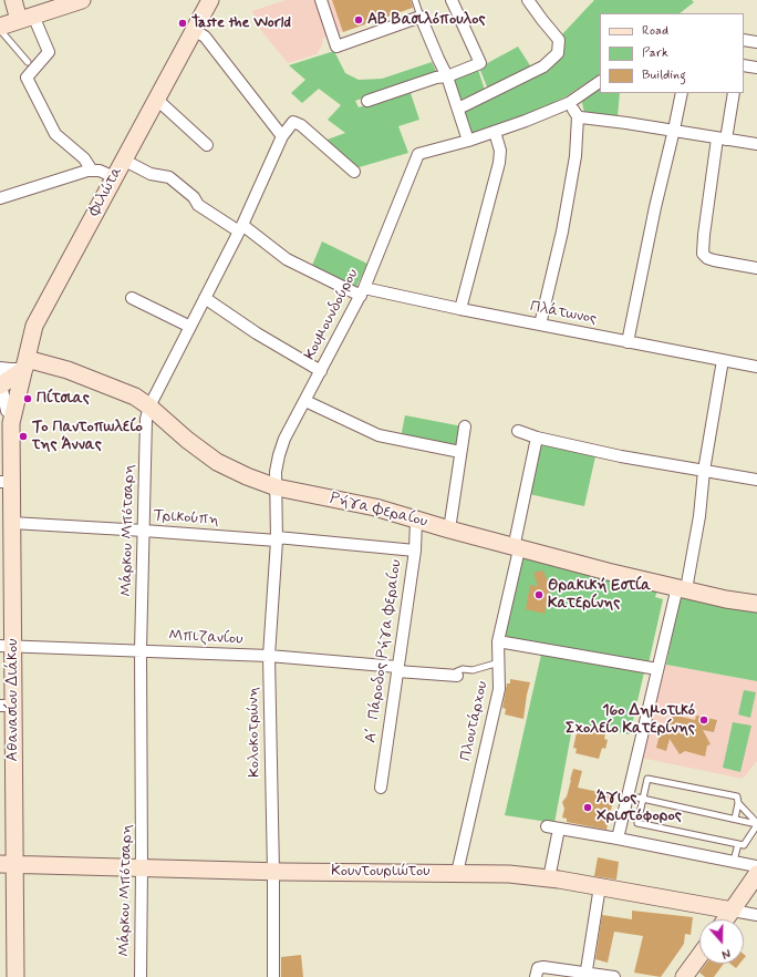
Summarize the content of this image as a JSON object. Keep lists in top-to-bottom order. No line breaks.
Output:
{"streets":{"street":["Φιλώτα","Πλάτωνος","Κουμουνδούρου","Ρήγα Φεραίου","Τρικούπη","Μάρκου Μπότσαρη","Μπιζανίου","Α΄ Πάροδος Ρήγα Φεραίου","Αθανασίου Διάκου","Πλουτάρχου","Κολοκοτρώνη","Κουντουριώτου"]},"crossings":[["Φιλώτα","Πλάτωνος"],["Φιλώτα","Ρήγα Φεραίου"],["Φιλώτα","Αθανασίου Διάκου"],["Πλάτωνος","Κουμουνδούρου"],["Πλάτωνος","Μάρκου Μπότσαρη"],["Κουμουνδούρου","Ρήγα Φεραίου"],["Κουμουνδούρου","Κολοκοτρώνη"],["Ρήγα Φεραίου","Μάρκου Μπότσαρη"],["Ρήγα Φεραίου","Α΄ Πάροδος Ρήγα Φεραίου"],["Ρήγα Φεραίου","Πλουτάρχου"],["Ρήγα Φεραίου","Κολοκοτρώνη"],["Τρικούπη","Μάρκου Μπότσαρη"],["Τρικούπη","Α΄ Πάροδος Ρήγα Φεραίου"],["Τρικούπη","Αθανασίου Διάκου"],["Τρικούπη","Κολοκοτρώνη"],["Μάρκου Μπότσαρη","Μπιζανίου"],["Μάρκου Μπότσαρη","Κουντουριώτου"],["Μπιζανίου","Α΄ Πάροδος Ρήγα Φεραίου"],["Μπιζανίου","Αθανασίου Διάκου"],["Μπιζανίου","Κολοκοτρώνη"],["Αθανασίου Διάκου","Κουντουριώτου"],["Πλουτάρχου","Κουντουριώτου"],["Κολοκοτρώνη","Κουντουριώτου"]],"places":["ΑΒ Βασιλόπουλος","Taste the World","Πίτσιας","Το Παντοπωλείο της Άννας","Θρακική Εστία Κατερίνης","16ο Δημοτικό Σχολείο Κατερίνης","Άγιος Χριστόφορος"],"legend":["Road","Park","Building"],"north":"bottom"}
